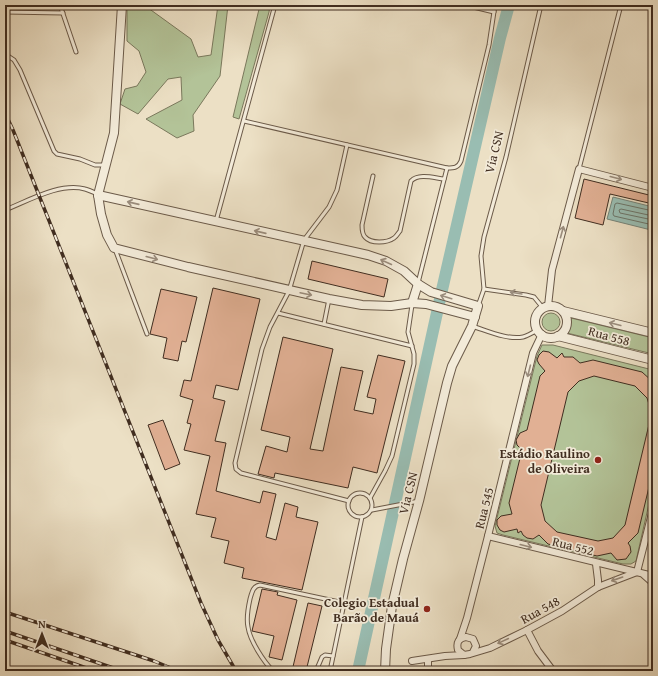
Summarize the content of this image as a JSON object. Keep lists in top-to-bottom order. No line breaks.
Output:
{"streets":{"street":["Via CSN","Rua 558","Rua 545","Rua 552","Rua 548"]},"crossings":[["Rua 558","Rua 545"],["Rua 545","Rua 552"],["Rua 545","Rua 548"],["Rua 552","Rua 548"]],"one_way":["Rua 545","Rua 552","Rua 548"],"places":["Estádio Raulino de Oliveira","Colegio Estadual Barão de Mauá"],"north":"top"}
